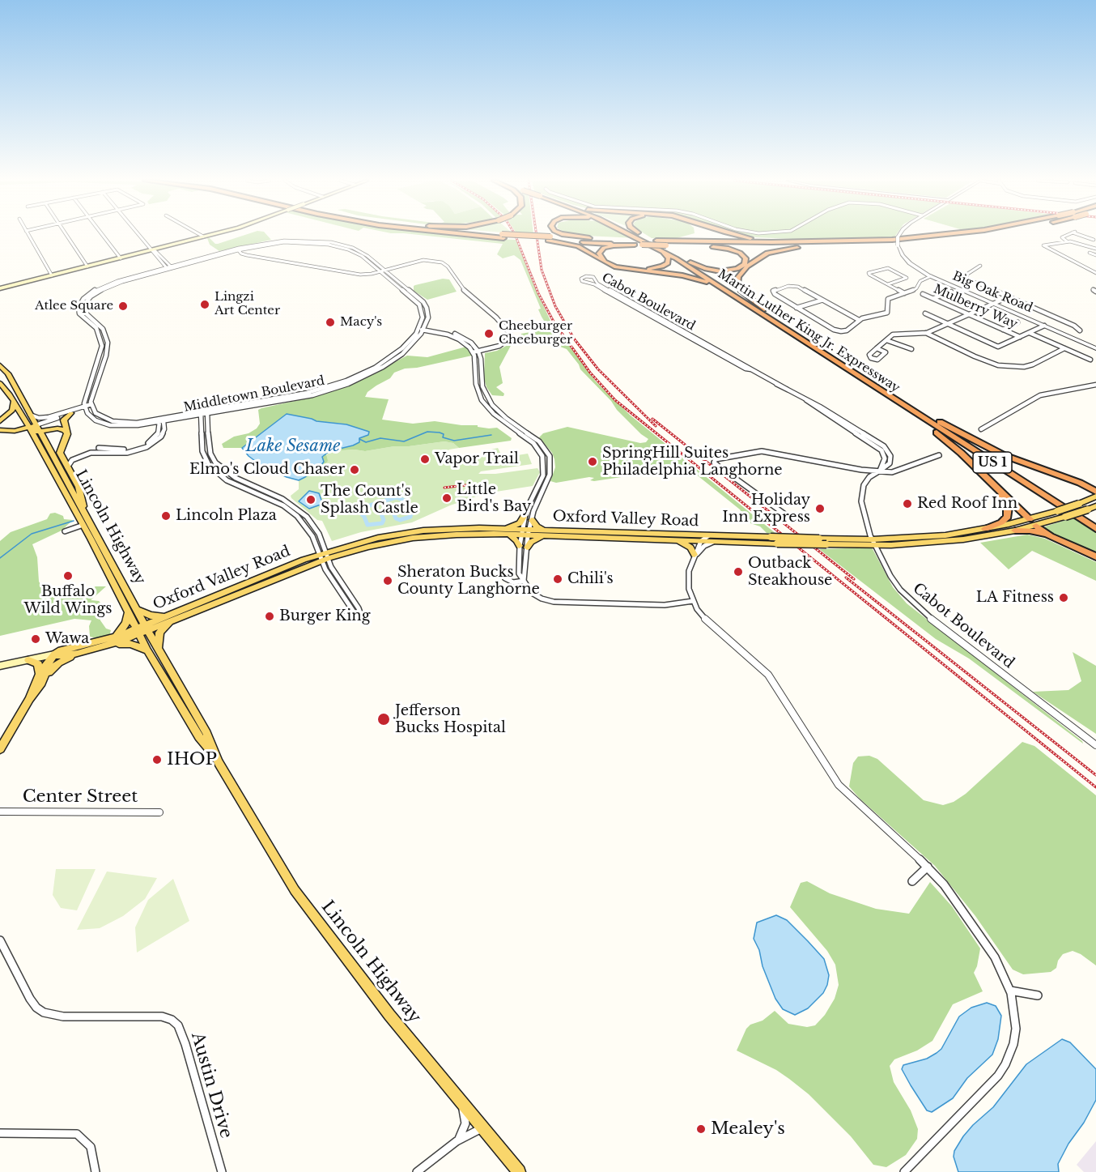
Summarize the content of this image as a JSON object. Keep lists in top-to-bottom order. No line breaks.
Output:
{"streets":{"highway":["Martin Luther King Jr. Expressway","US 1"],"main road":["Oxford Valley Road","Lincoln Highway"],"street":["Big Oak Road","Cabot Boulevard","Mulberry Way","Middletown Boulevard","Center Street","Austin Drive"]},"crossings":[["Cabot Boulevard","Oxford Valley Road"],["Oxford Valley Road","Lincoln Highway"]],"water":["Lake Sesame"],"places":["Lingzi Art Center","Atlee Square","Macy's","Cheeburger Cheeburger","Vapor Trail","SpringHill Suites Philadelphia Langhorne","Elmo's Cloud Chaser","Little Bird's Bay","The Count's Splash Castle","Red Roof Inn","Holiday Inn Express","Lincoln Plaza","Outback Steakhouse","Buffalo Wild Wings","Chili's","Sheraton Bucks County Langhorne","LA Fitness","Burger King","Wawa","Jefferson Bucks Hospital","IHOP","Mealey's"]}
